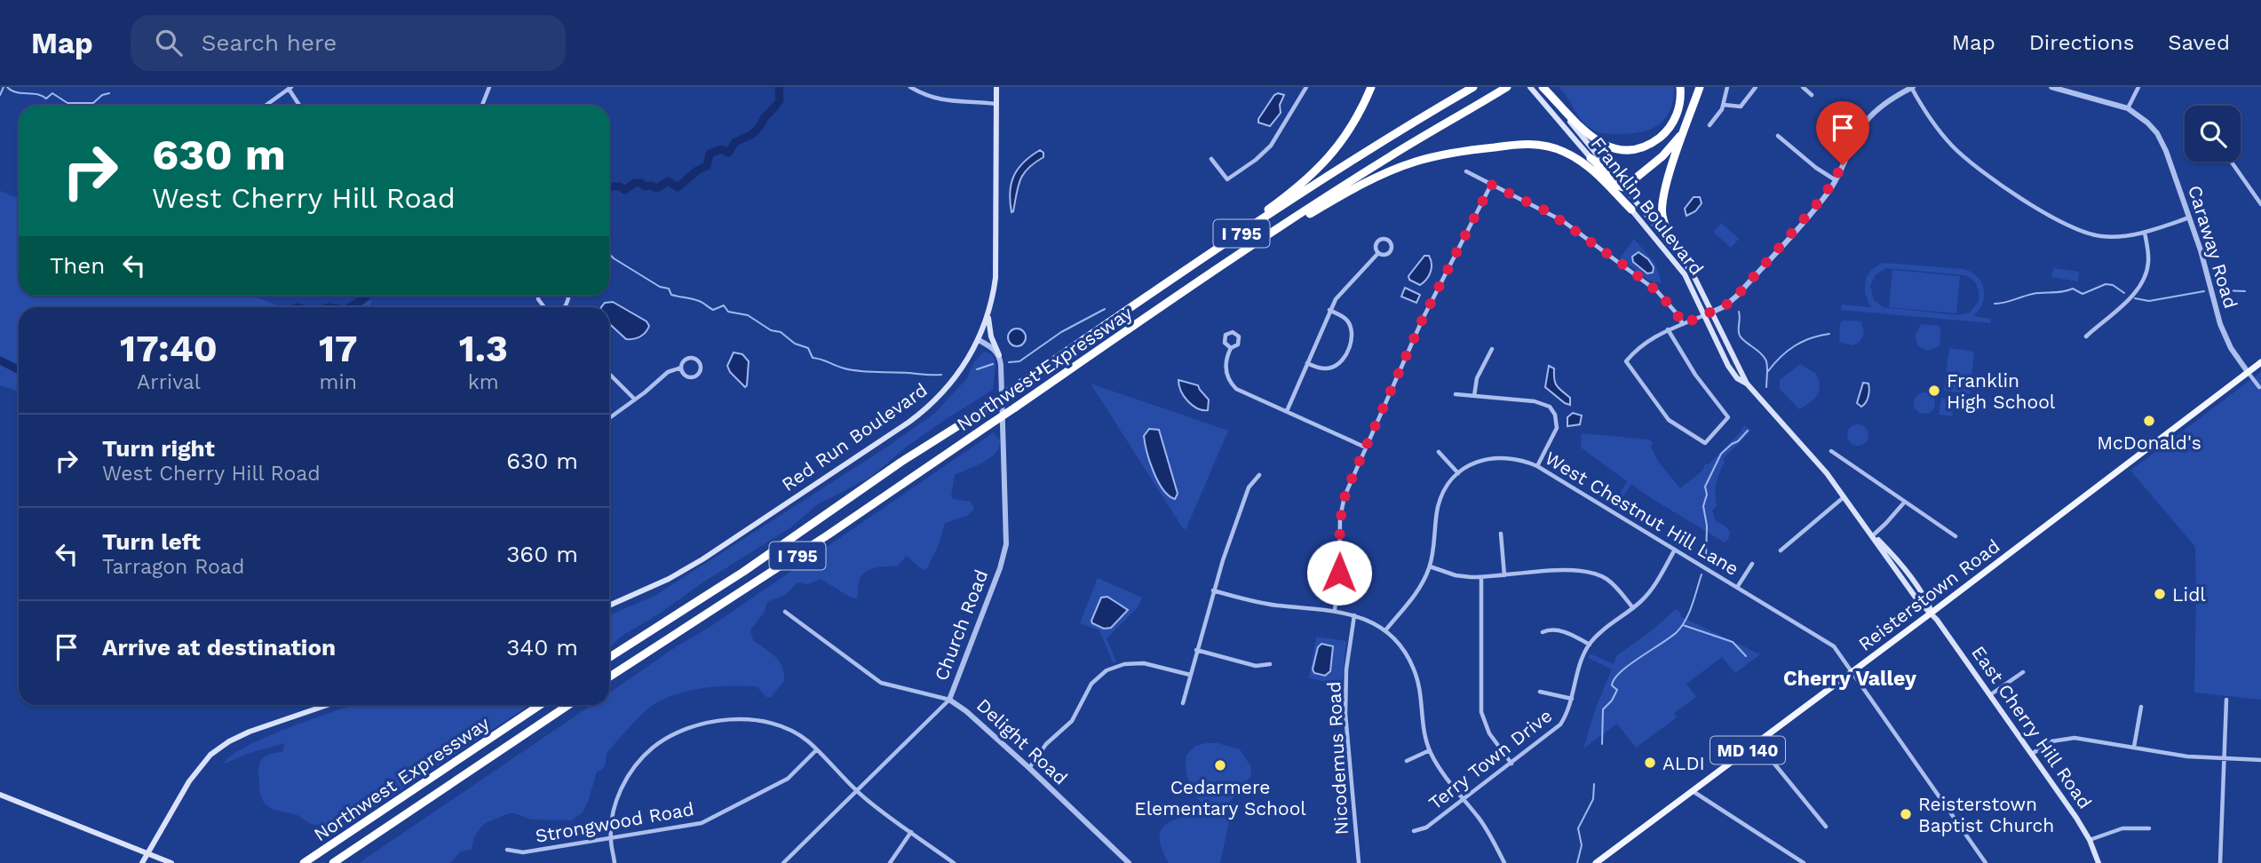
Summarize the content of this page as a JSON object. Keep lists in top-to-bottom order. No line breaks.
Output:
{"streets":{"highway":["I 795","Northwest Expressway"],"main road":["Franklin Boulevard","Red Run Boulevard","Reisterstown Road","East Cherry Hill Road","MD 140"],"street":["Caraway Road","West Chestnut Hill Lane","Church Road","Delight Road","Nicodemus Road","Terry Town Drive","Strongwood Road"]},"crossings":[["Franklin Boulevard","Reisterstown Road"],["Franklin Boulevard","East Cherry Hill Road"],["Caraway Road","Reisterstown Road"],["Caraway Road","MD 140"],["West Chestnut Hill Lane","Reisterstown Road"],["West Chestnut Hill Lane","Terry Town Drive"],["Reisterstown Road","East Cherry Hill Road"],["Reisterstown Road","MD 140"],["Church Road","Delight Road"]],"districts":["Cherry Valley"],"places":["Franklin High School","McDonald's","Lidl","ALDI","Cedarmere Elementary School","Reisterstown Baptist Church"],"page":{"header":"Map","search":"Search here","nav":["Map","Directions","Saved"],"turn":["630 m","West Cherry Hill Road"],"then":"Then","eta":["17:40","Arrival","17","min","1.3","km"],"list":[{"name":"Turn right","note":"West Cherry Hill Road","value":"630 m"},{"name":"Turn left","note":"Tarragon Road","value":"360 m"},{"name":"Arrive at destination","value":"340 m"}]}}
